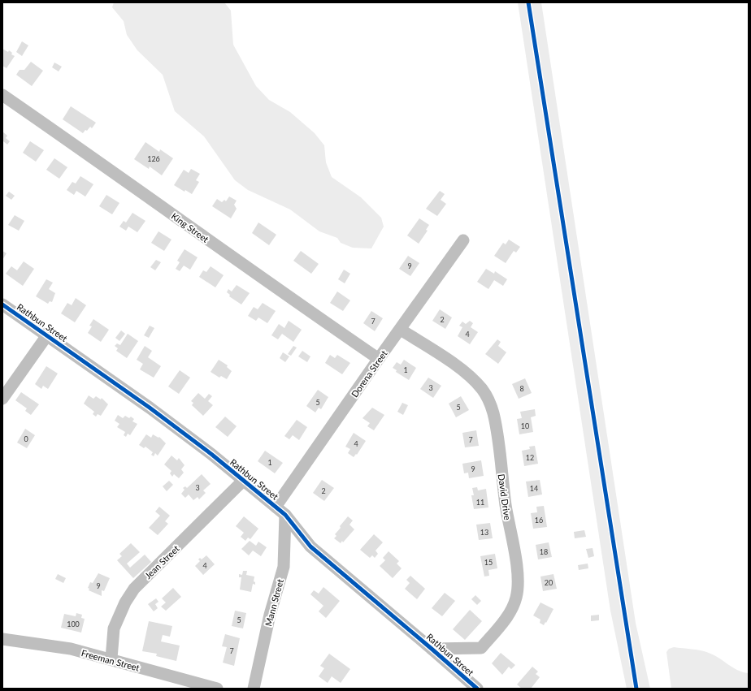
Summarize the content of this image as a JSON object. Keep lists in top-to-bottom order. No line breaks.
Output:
{"streets":{"street":["King Street","Rathbun Street","Dorena Street","David Drive","Jean Street","Mann Street","Freeman Street"]},"crossings":[["King Street","Dorena Street"],["Rathbun Street","Dorena Street"],["Rathbun Street","David Drive"],["Rathbun Street","Jean Street"],["Rathbun Street","Mann Street"],["Dorena Street","David Drive"],["Jean Street","Freeman Street"]],"house_numbers":["126","9","2","7","4","1","3","8","5","5","10","0","7","4","12","1","9","3","14","2","11","16","13","18","15","4","20","9","5","100","7"]}
